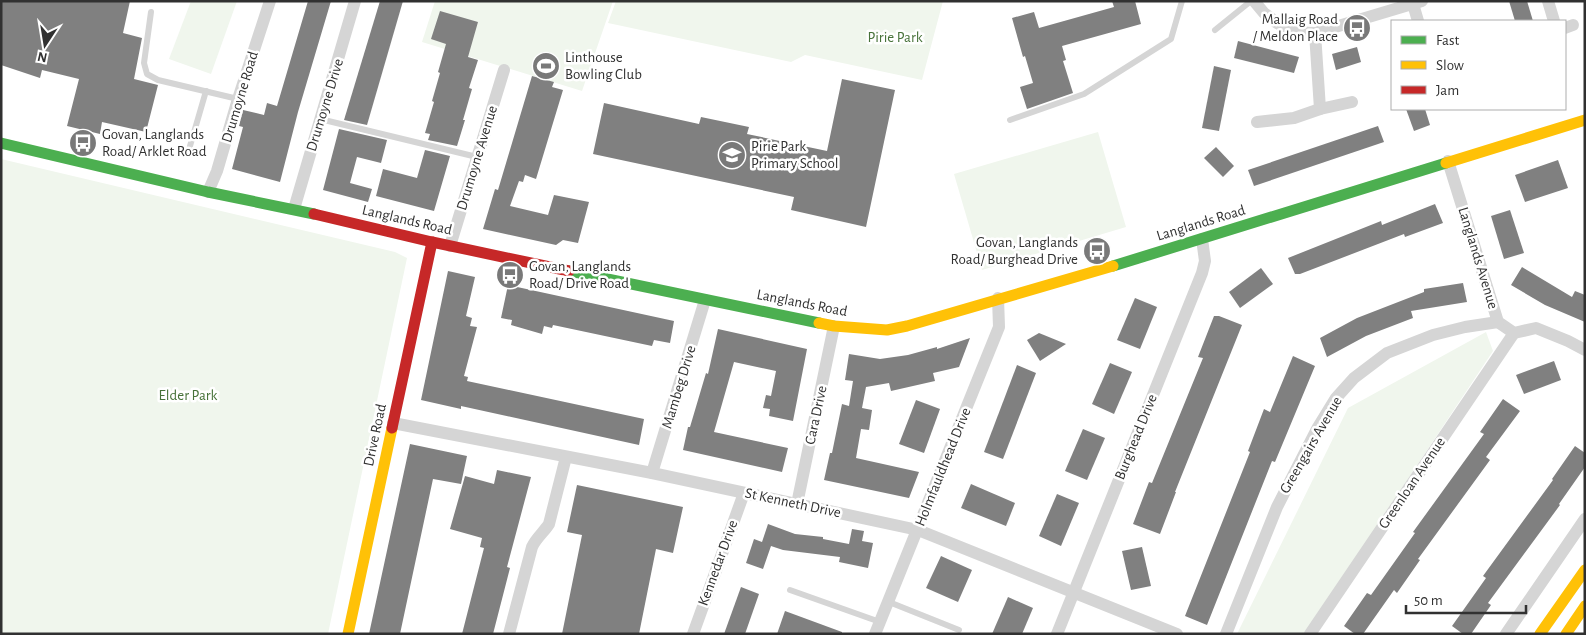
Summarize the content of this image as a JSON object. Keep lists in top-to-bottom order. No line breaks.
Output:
{"streets":{"street":["Drumoyne Road","Drumoyne Drive","Drumoyne Avenue","Langlands Road","Langlands Avenue","Mambeg Drive","Cara Drive","Drive Road","Burghead Drive","Greengairs Avenue","Holmfauldhead Drive","Greenloan Avenue","St Kenneth Drive","Kennedar Drive"]},"crossings":[["Drumoyne Road","Langlands Road"],["Drumoyne Drive","Langlands Road"],["Drumoyne Avenue","Langlands Road"],["Langlands Road","Langlands Avenue"],["Langlands Road","Mambeg Drive"],["Langlands Road","Cara Drive"],["Langlands Road","Drive Road"],["Langlands Road","Burghead Drive"],["Langlands Road","Holmfauldhead Drive"],["Langlands Avenue","Greengairs Avenue"],["Langlands Avenue","Greenloan Avenue"],["Mambeg Drive","St Kenneth Drive"],["Cara Drive","St Kenneth Drive"],["Drive Road","St Kenneth Drive"],["Burghead Drive","St Kenneth Drive"],["Holmfauldhead Drive","St Kenneth Drive"],["St Kenneth Drive","Kennedar Drive"]],"parks":["Pirie Park","Elder Park"],"places":{"bus stop":["Mallaig Road / Meldon Place","Govan, Langlands Road/ Arklet Road","Govan, Langlands Road/ Burghead Drive","Govan, Langlands Road/ Drive Road"],"sports":["Linthouse Bowling Club"],"school or university":["Pirie Park Primary School"]},"legend":["Fast","Slow","Jam"],"scale_bar":"50 m","north":"bottom"}
